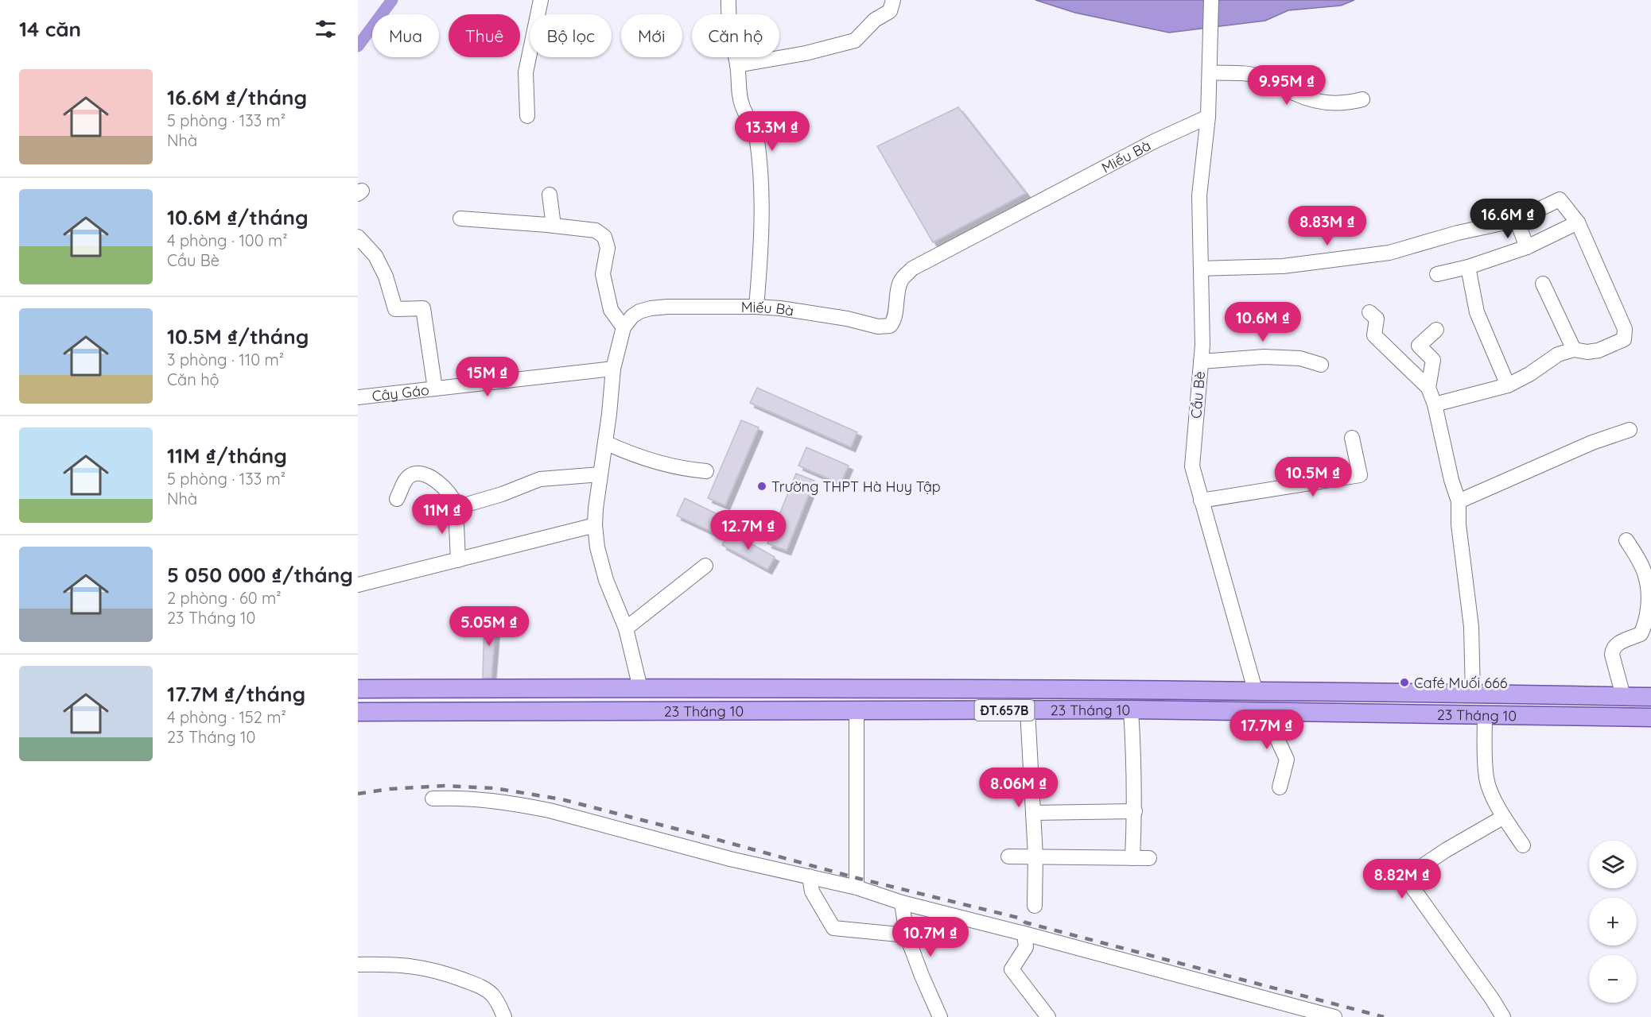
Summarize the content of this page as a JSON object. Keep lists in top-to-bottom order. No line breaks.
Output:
{"streets":{"main road":["23 Tháng 10","ĐT.657B"],"street":["Miếu Bà","Cây Gáo","Cầu Bè"]},"crossings":[["Miếu Bà","Cầu Bè"],["Cầu Bè","23 Tháng 10"]],"places":["Trường THPT Hà Huy Tập","Café Muối 666"],"page":{"heading":"14 căn","chip":["Mua","Thuê","Bộ lọc","Mới","Căn hộ"],"list":[{"name":"16.6M ₫/tháng","note":"5 phòng · 133 m² · Nhà"},{"name":"10.6M ₫/tháng","note":"4 phòng · 100 m² · Cầu Bè"},{"name":"10.5M ₫/tháng","note":"3 phòng · 110 m² · Căn hộ"},{"name":"11M ₫/tháng","note":"5 phòng · 133 m² · Nhà"},{"name":"5 050 000 ₫/tháng","note":"2 phòng · 60 m² · 23 Tháng 10"},{"name":"17.7M ₫/tháng","note":"4 phòng · 152 m² · 23 Tháng 10"}],"price":["9.95M ₫","13.3M ₫","16.6M ₫","8.83M ₫","10.6M ₫","15M ₫","10.5M ₫","11M ₫","12.7M ₫","5.05M ₫","17.7M ₫","8.06M ₫","8.82M ₫","10.7M ₫"],"map_buttons":["+","−"]}}
